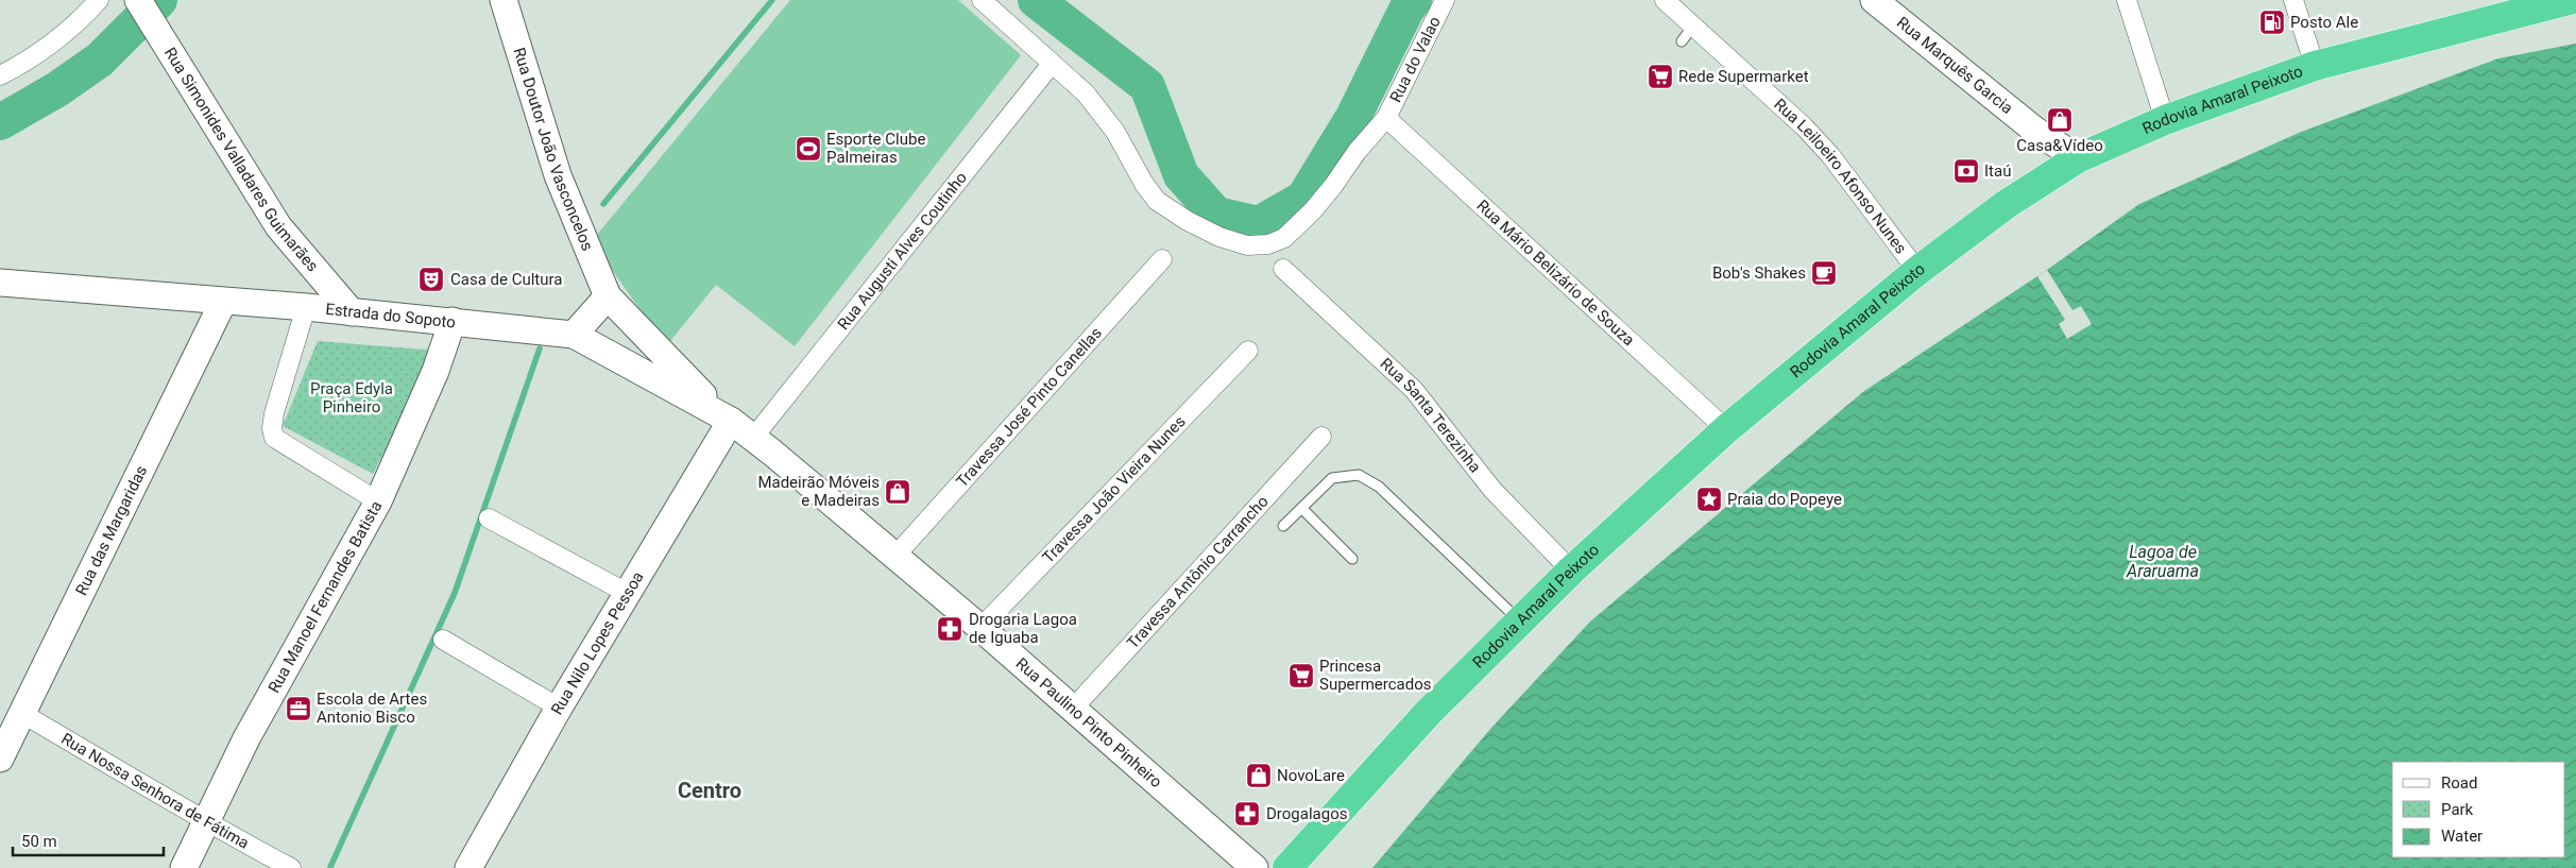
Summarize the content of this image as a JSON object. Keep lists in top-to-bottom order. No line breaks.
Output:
{"streets":{"highway":["Rodovia Amaral Peixoto"],"street":["Rua do Valao","Rua Marquês Garcia","Rua Doutor João Vasconcelos","Rua Simonides Valladares Guimarães","Rua Leiloeiro Afonso Nunes","Rua Augusti Alves Coutinho","Rua Mário Belizário de Souza","Estrada do Sopoto","Travessa José Pinto Canellas","Rua Santa Terezinha","Travessa João Vieira Nunes","Rua das Margaridas","Travessa Antônio Carrancho","Rua Manoel Fernandes Batista","Rua Nilo Lopes Pessoa","Rua Paulino Pinto Pinheiro","Rua Nossa Senhora de Fátima"]},"crossings":[["Rua do Valao","Rua Augusti Alves Coutinho"],["Rua do Valao","Rua Mário Belizário de Souza"],["Rua Marquês Garcia","Rodovia Amaral Peixoto"],["Rodovia Amaral Peixoto","Rua Leiloeiro Afonso Nunes"],["Rodovia Amaral Peixoto","Rua Mário Belizário de Souza"],["Rodovia Amaral Peixoto","Rua Santa Terezinha"],["Rua Simonides Valladares Guimarães","Estrada do Sopoto"],["Rua Augusti Alves Coutinho","Rua Paulino Pinto Pinheiro"],["Estrada do Sopoto","Rua das Margaridas"],["Estrada do Sopoto","Rua Manoel Fernandes Batista"],["Travessa José Pinto Canellas","Rua Paulino Pinto Pinheiro"],["Travessa João Vieira Nunes","Rua Paulino Pinto Pinheiro"],["Rua das Margaridas","Rua Nossa Senhora de Fátima"],["Travessa Antônio Carrancho","Rua Paulino Pinto Pinheiro"],["Rua Manoel Fernandes Batista","Rua Nossa Senhora de Fátima"]],"districts":["Centro"],"water":["Lagoa de Araruama"],"parks":["Praça Edyla Pinheiro"],"places":{"fuel station":["Posto Ale"],"supermarket":["Rede Supermarket","Princesa Supermercados"],"shop":["Casa&Vídeo","Madeirão Móveis e Madeiras","NovoLare"],"sports":["Esporte Clube Palmeiras"],"bank":["Itaú"],"cafe":["Bob's Shakes"],"theatre":["Casa de Cultura"],"place":["Praia do Popeye"],"pharmacy":["Drogaria Lagoa de Iguaba","Drogalagos"],"office":["Escola de Artes Antonio Bisco"]},"legend":["Road","Park","Water"],"scale_bar":"50 m"}
